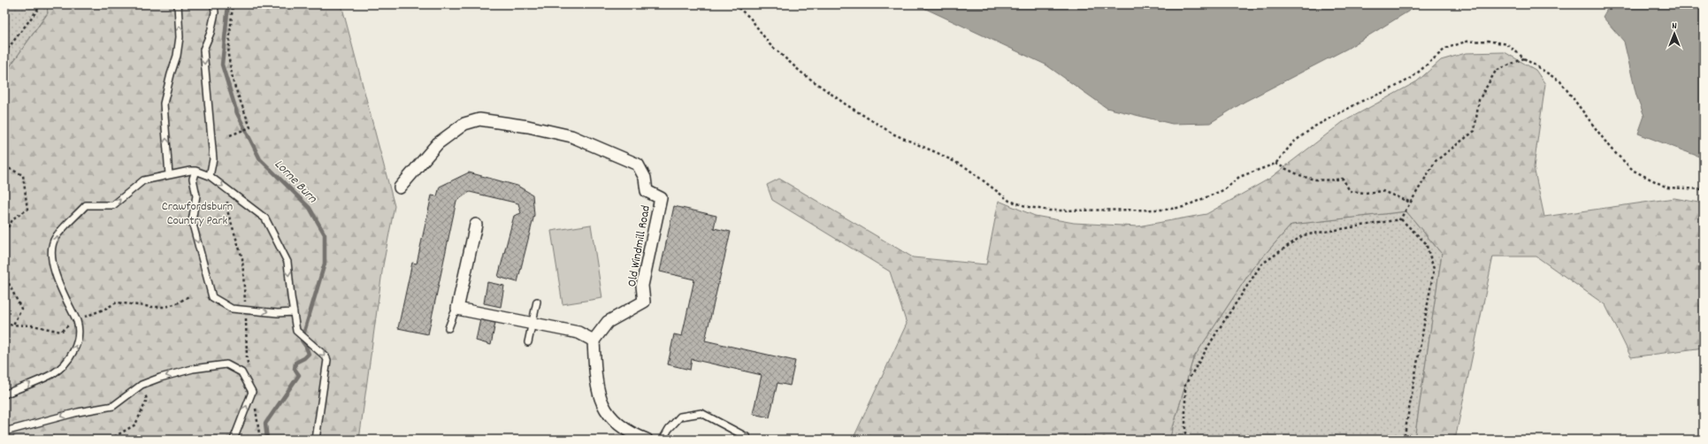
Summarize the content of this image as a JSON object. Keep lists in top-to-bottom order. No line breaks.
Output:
{"streets":{"street":["Old Windmill Road"]},"water":["Lorne Burn"],"parks":["Crawfordsburn Country Park"],"north":"top"}
